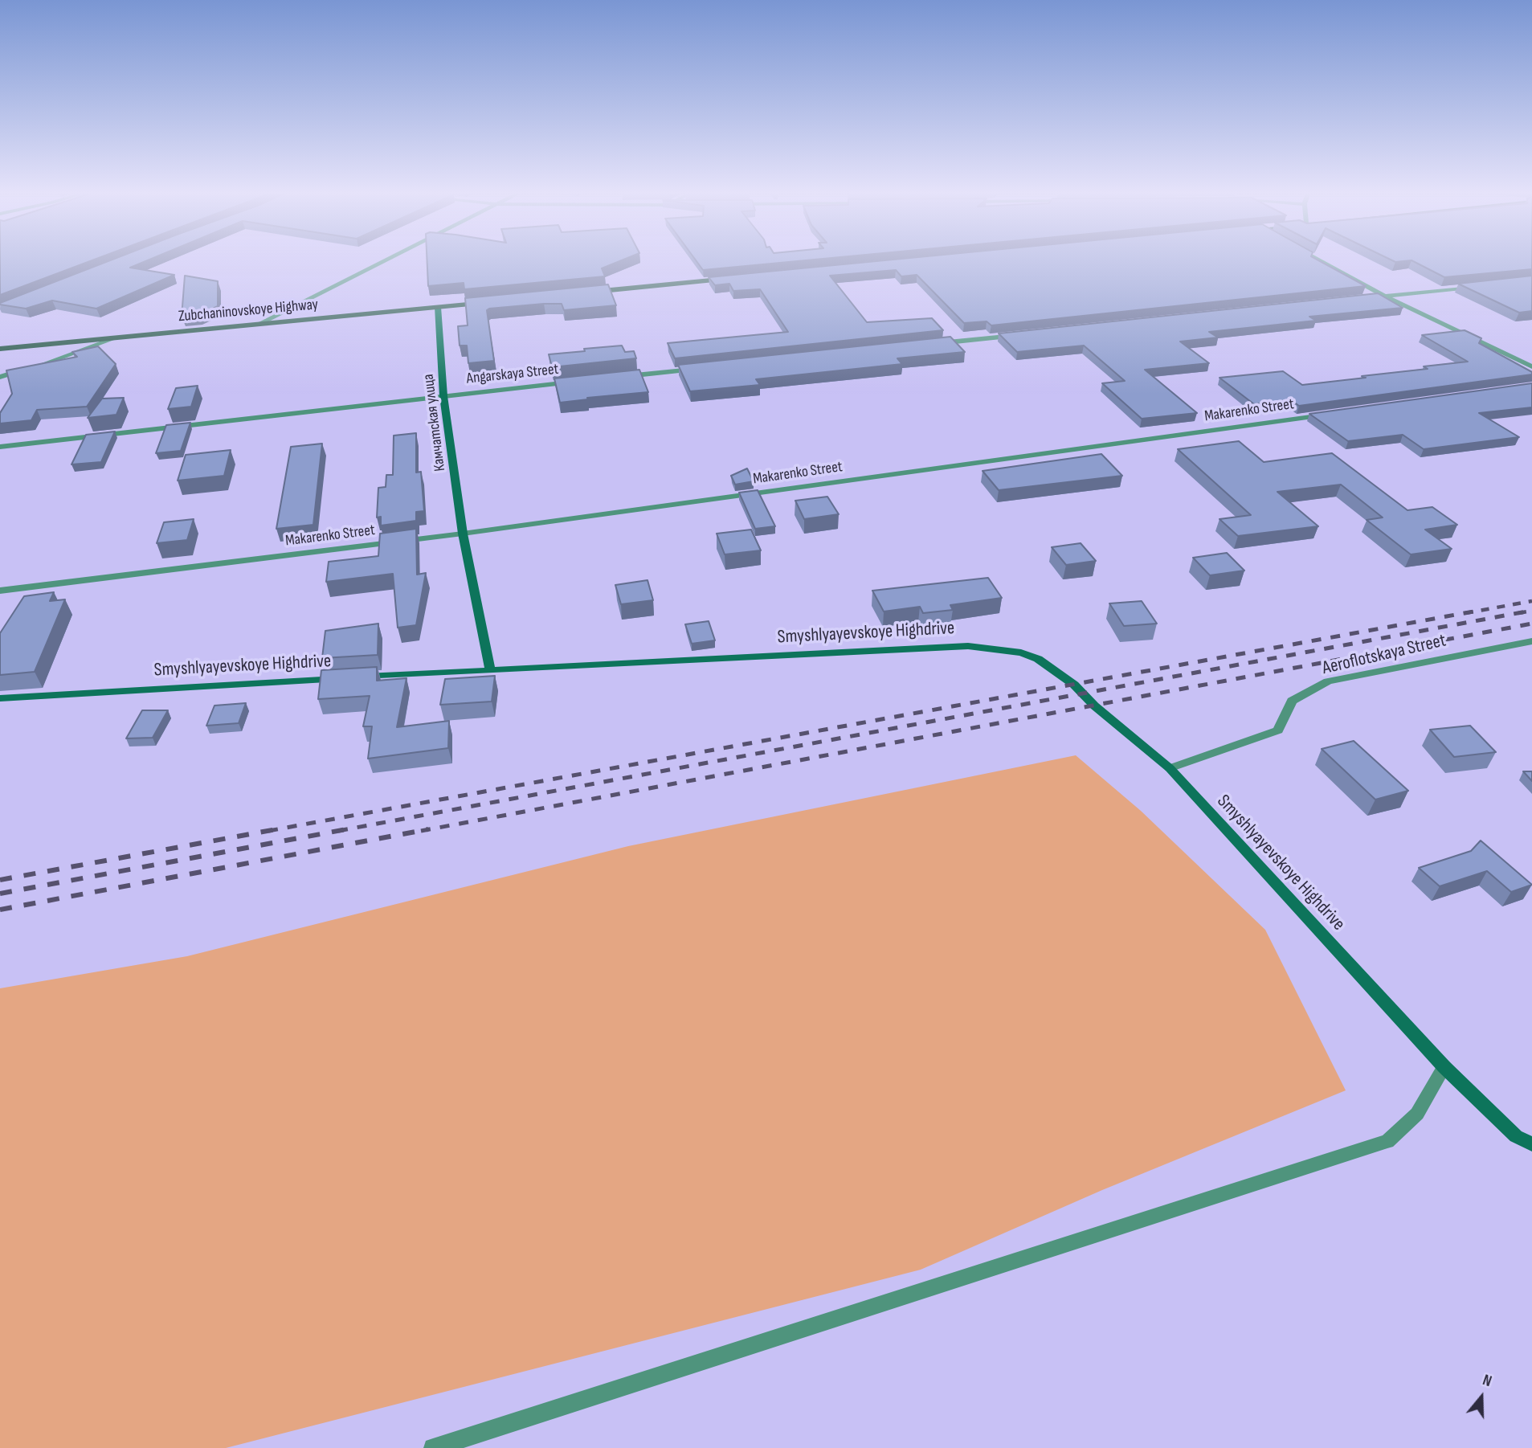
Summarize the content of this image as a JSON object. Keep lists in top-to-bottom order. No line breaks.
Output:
{"streets":{"main road":["Zubchaninovskoye Highway"],"street":["Angarskaya Street","Makarenko Street","Камчатская улица","Smyshlyayevskoye Highdrive","Aeroflotskaya Street"]},"crossings":[["Zubchaninovskoye Highway","Камчатская улица"],["Angarskaya Street","Камчатская улица"],["Makarenko Street","Камчатская улица"],["Камчатская улица","Smyshlyayevskoye Highdrive"],["Smyshlyayevskoye Highdrive","Aeroflotskaya Street"]],"north":"top"}
